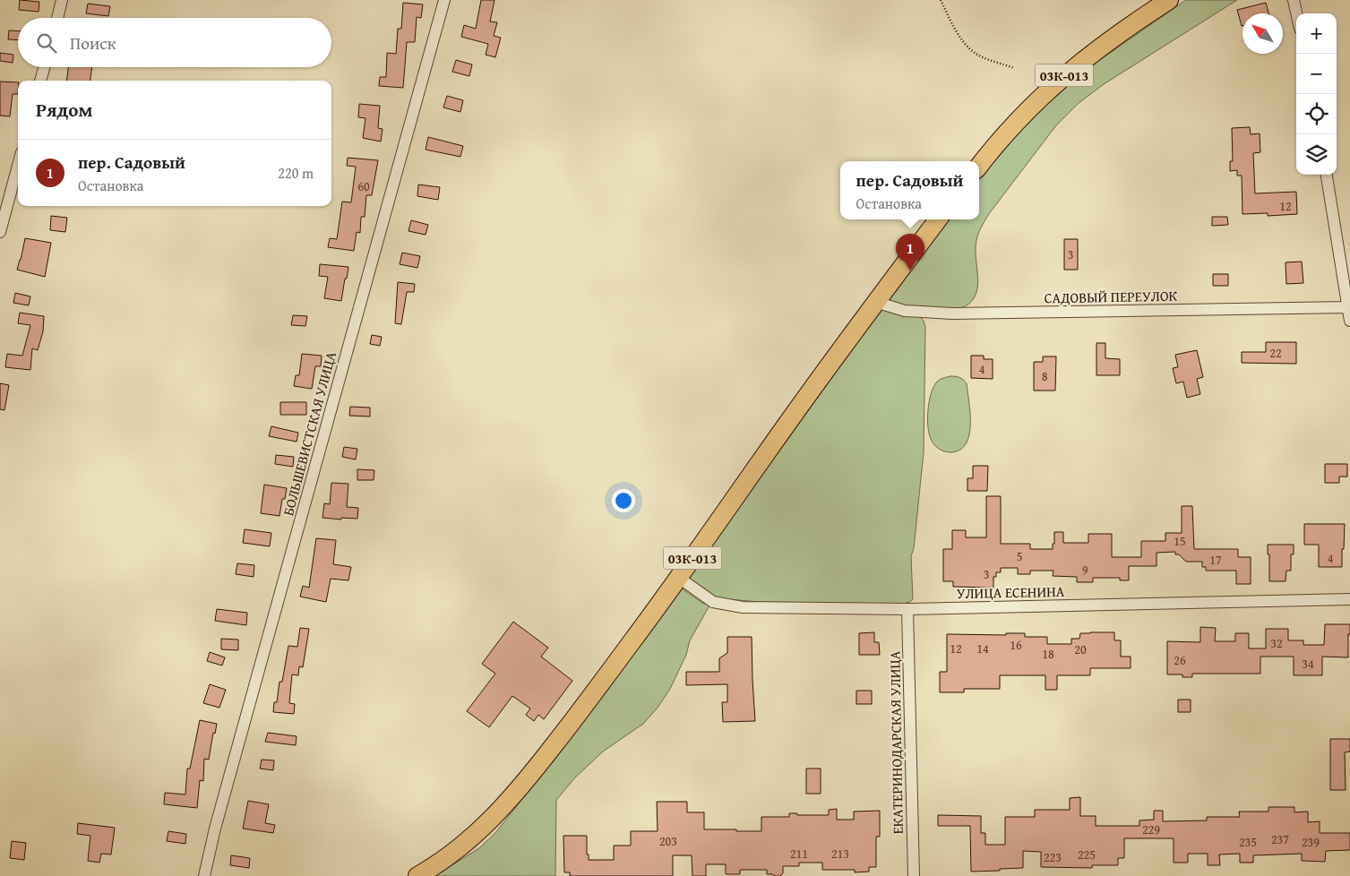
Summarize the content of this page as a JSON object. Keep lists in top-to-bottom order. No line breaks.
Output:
{"streets":{"main road":["03К-013"],"street":["САДОВЫЙ ПЕРЕУЛОК","БОЛЬШЕВИСТСКАЯ УЛИЦА","УЛИЦА ЕСЕНИНА","ЕКАТЕРИНОДАРСКАЯ УЛИЦА"]},"crossings":[["03К-013","САДОВЫЙ ПЕРЕУЛОК"],["03К-013","УЛИЦА ЕСЕНИНА"],["УЛИЦА ЕСЕНИНА","ЕКАТЕРИНОДАРСКАЯ УЛИЦА"]],"house_numbers":["60","12","3","22","4","8","15","5","4","17","9","3","32","16","12","14","20","18","26","34","229","237","203","235","239","211","213","225","223"],"north":"top left","page":{"map_buttons":["+","−"],"search":"Поиск","heading":"Рядом","list":[{"mark":"1","name":"пер. Садовый","note":"Остановка","value":"220 m"}],"popup":["пер. Садовый","Остановка"],"pins":"1"}}
